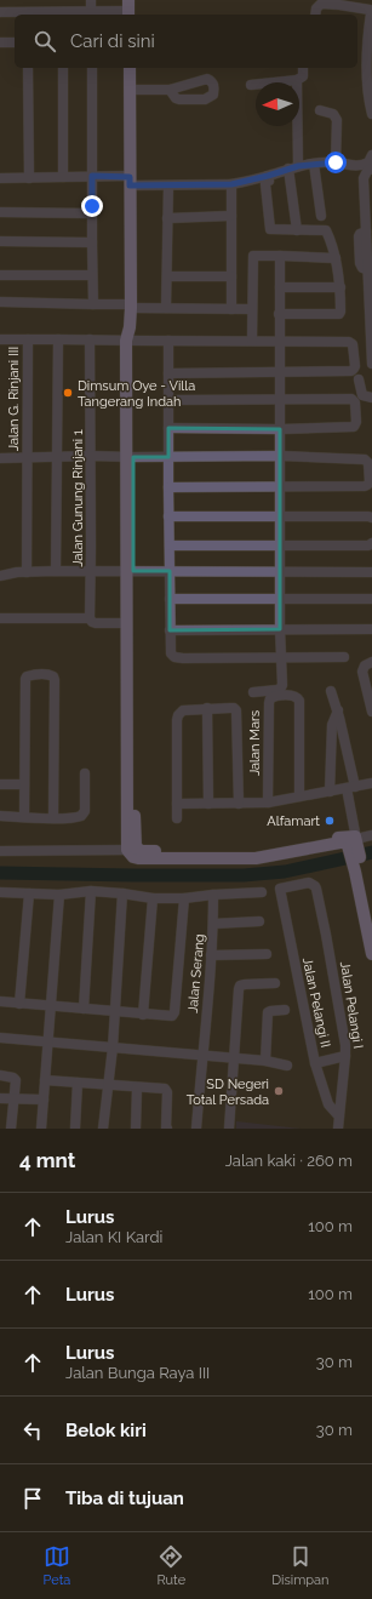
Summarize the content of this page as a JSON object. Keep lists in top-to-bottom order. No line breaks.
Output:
{"streets":{"street":["Jalan G. Rinjani III","Jalan Gunung Rinjani 1","Jalan Mars","Jalan Serang","Jalan Pelangi II","Jalan Pelangi I"]},"crossings":[["Jalan Pelangi II","Jalan Pelangi I"]],"places":["Dimsum Oye - Villa Tangerang Indah","Alfamart","SD Negeri Total Persada"],"north":"left","page":{"search":"Cari di sini","heading":["4 mnt","Jalan kaki · 260 m"],"list":[["Lurus","Jalan KI Kardi","100 m"],["Lurus","100 m"],["Lurus","Jalan Bunga Raya III","30 m"],["Belok kiri","30 m"],"Tiba di tujuan"],"nav":["Peta","Rute","Disimpan"]}}
